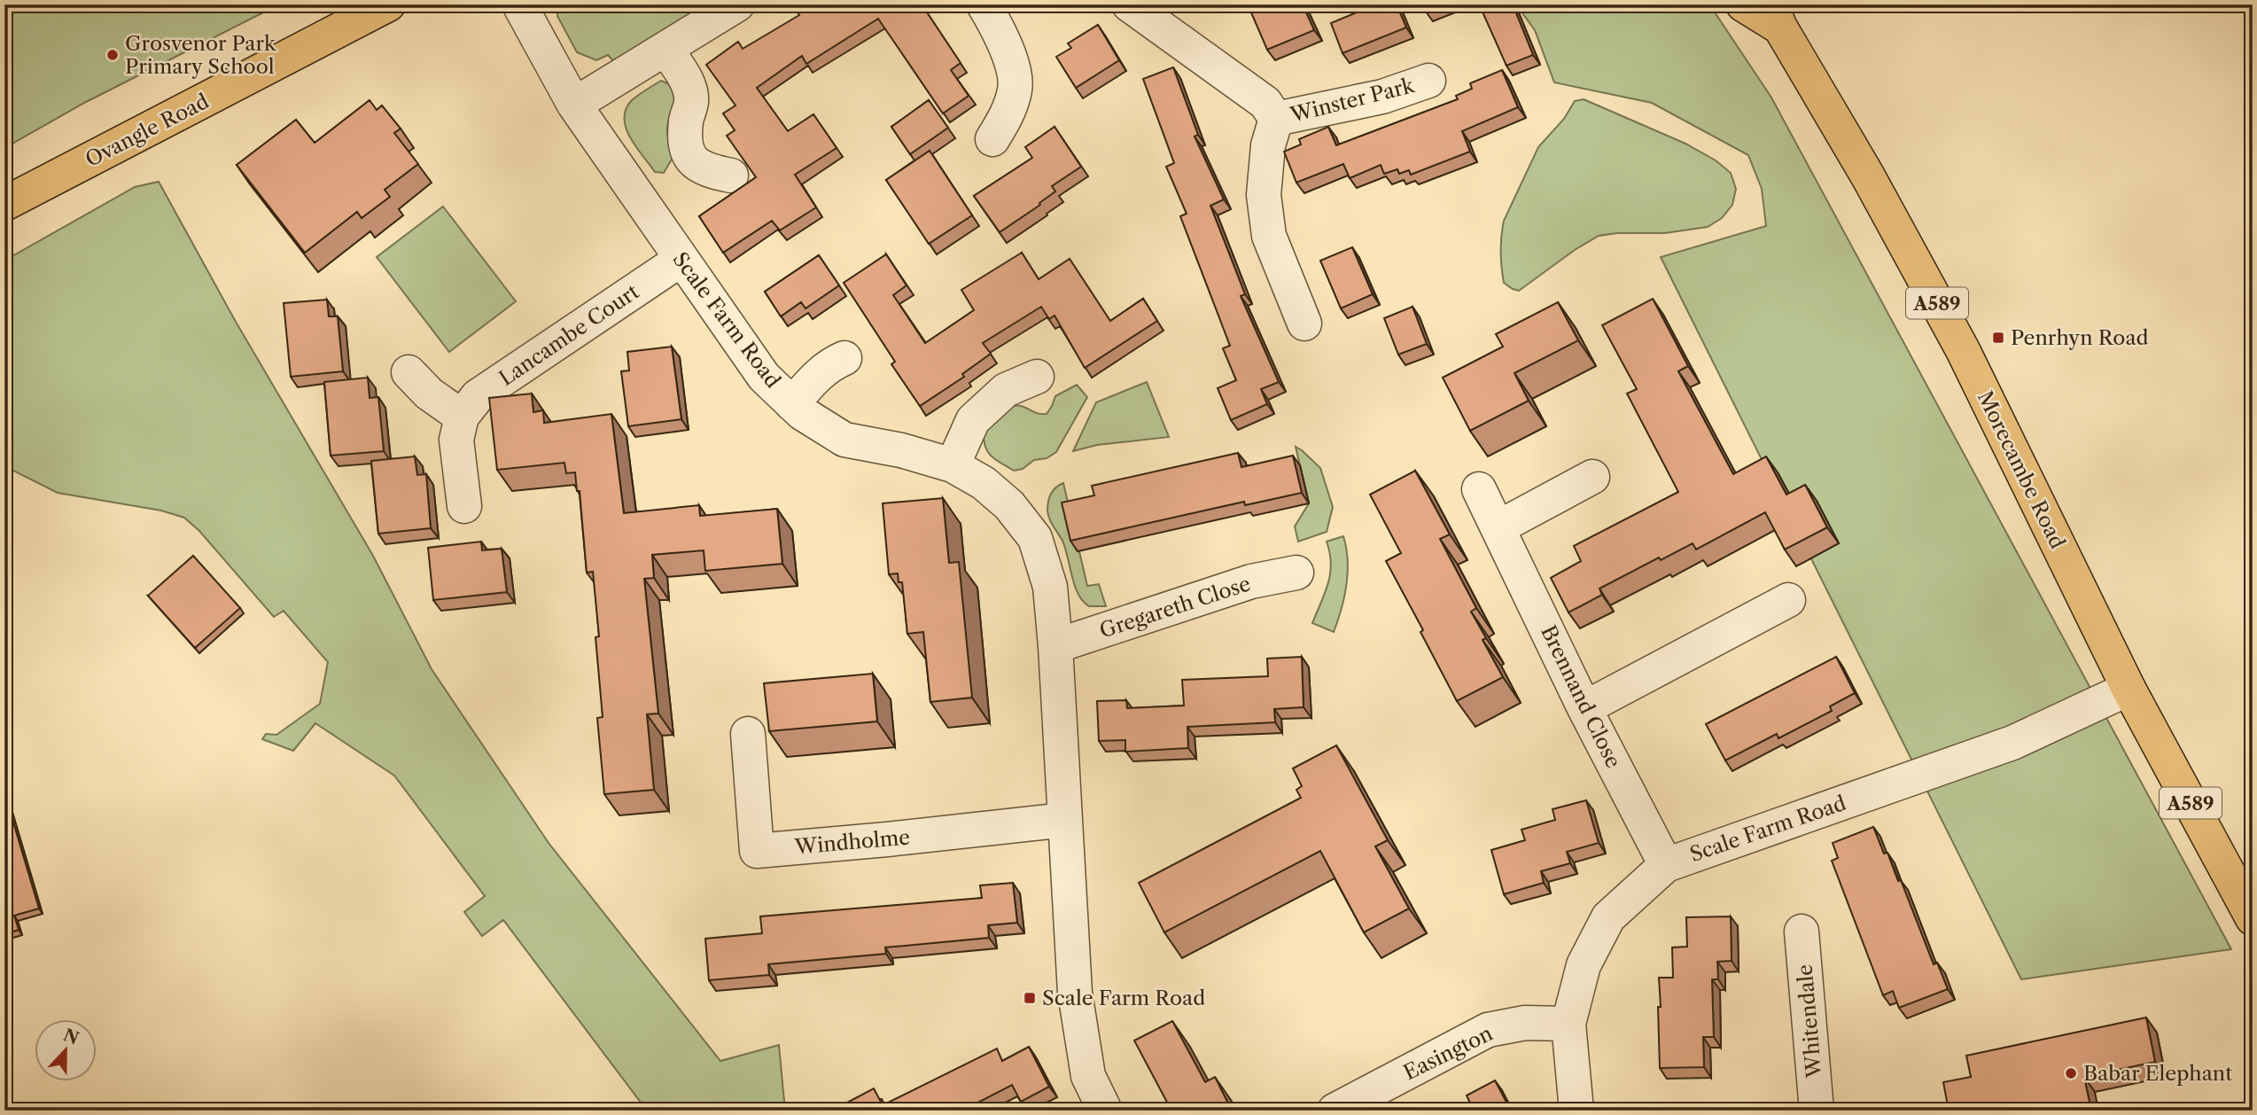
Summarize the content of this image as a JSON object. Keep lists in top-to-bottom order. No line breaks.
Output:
{"streets":{"main road":["Ovangle Road","A589","Morecambe Road"],"street":["Winster Park","Scale Farm Road","Lancambe Court","Gregareth Close","Brennand Close","Windholme","Whitendale","Easington"]},"crossings":[["Scale Farm Road","Lancambe Court"],["Scale Farm Road","Morecambe Road"],["Scale Farm Road","Gregareth Close"],["Scale Farm Road","Brennand Close"],["Scale Farm Road","Windholme"],["Scale Farm Road","Easington"]],"places":{"other":["Grosvenor Park Primary School","Babar Elephant"],"transit":["Penrhyn Road","Scale Farm Road"]},"north":"top"}
